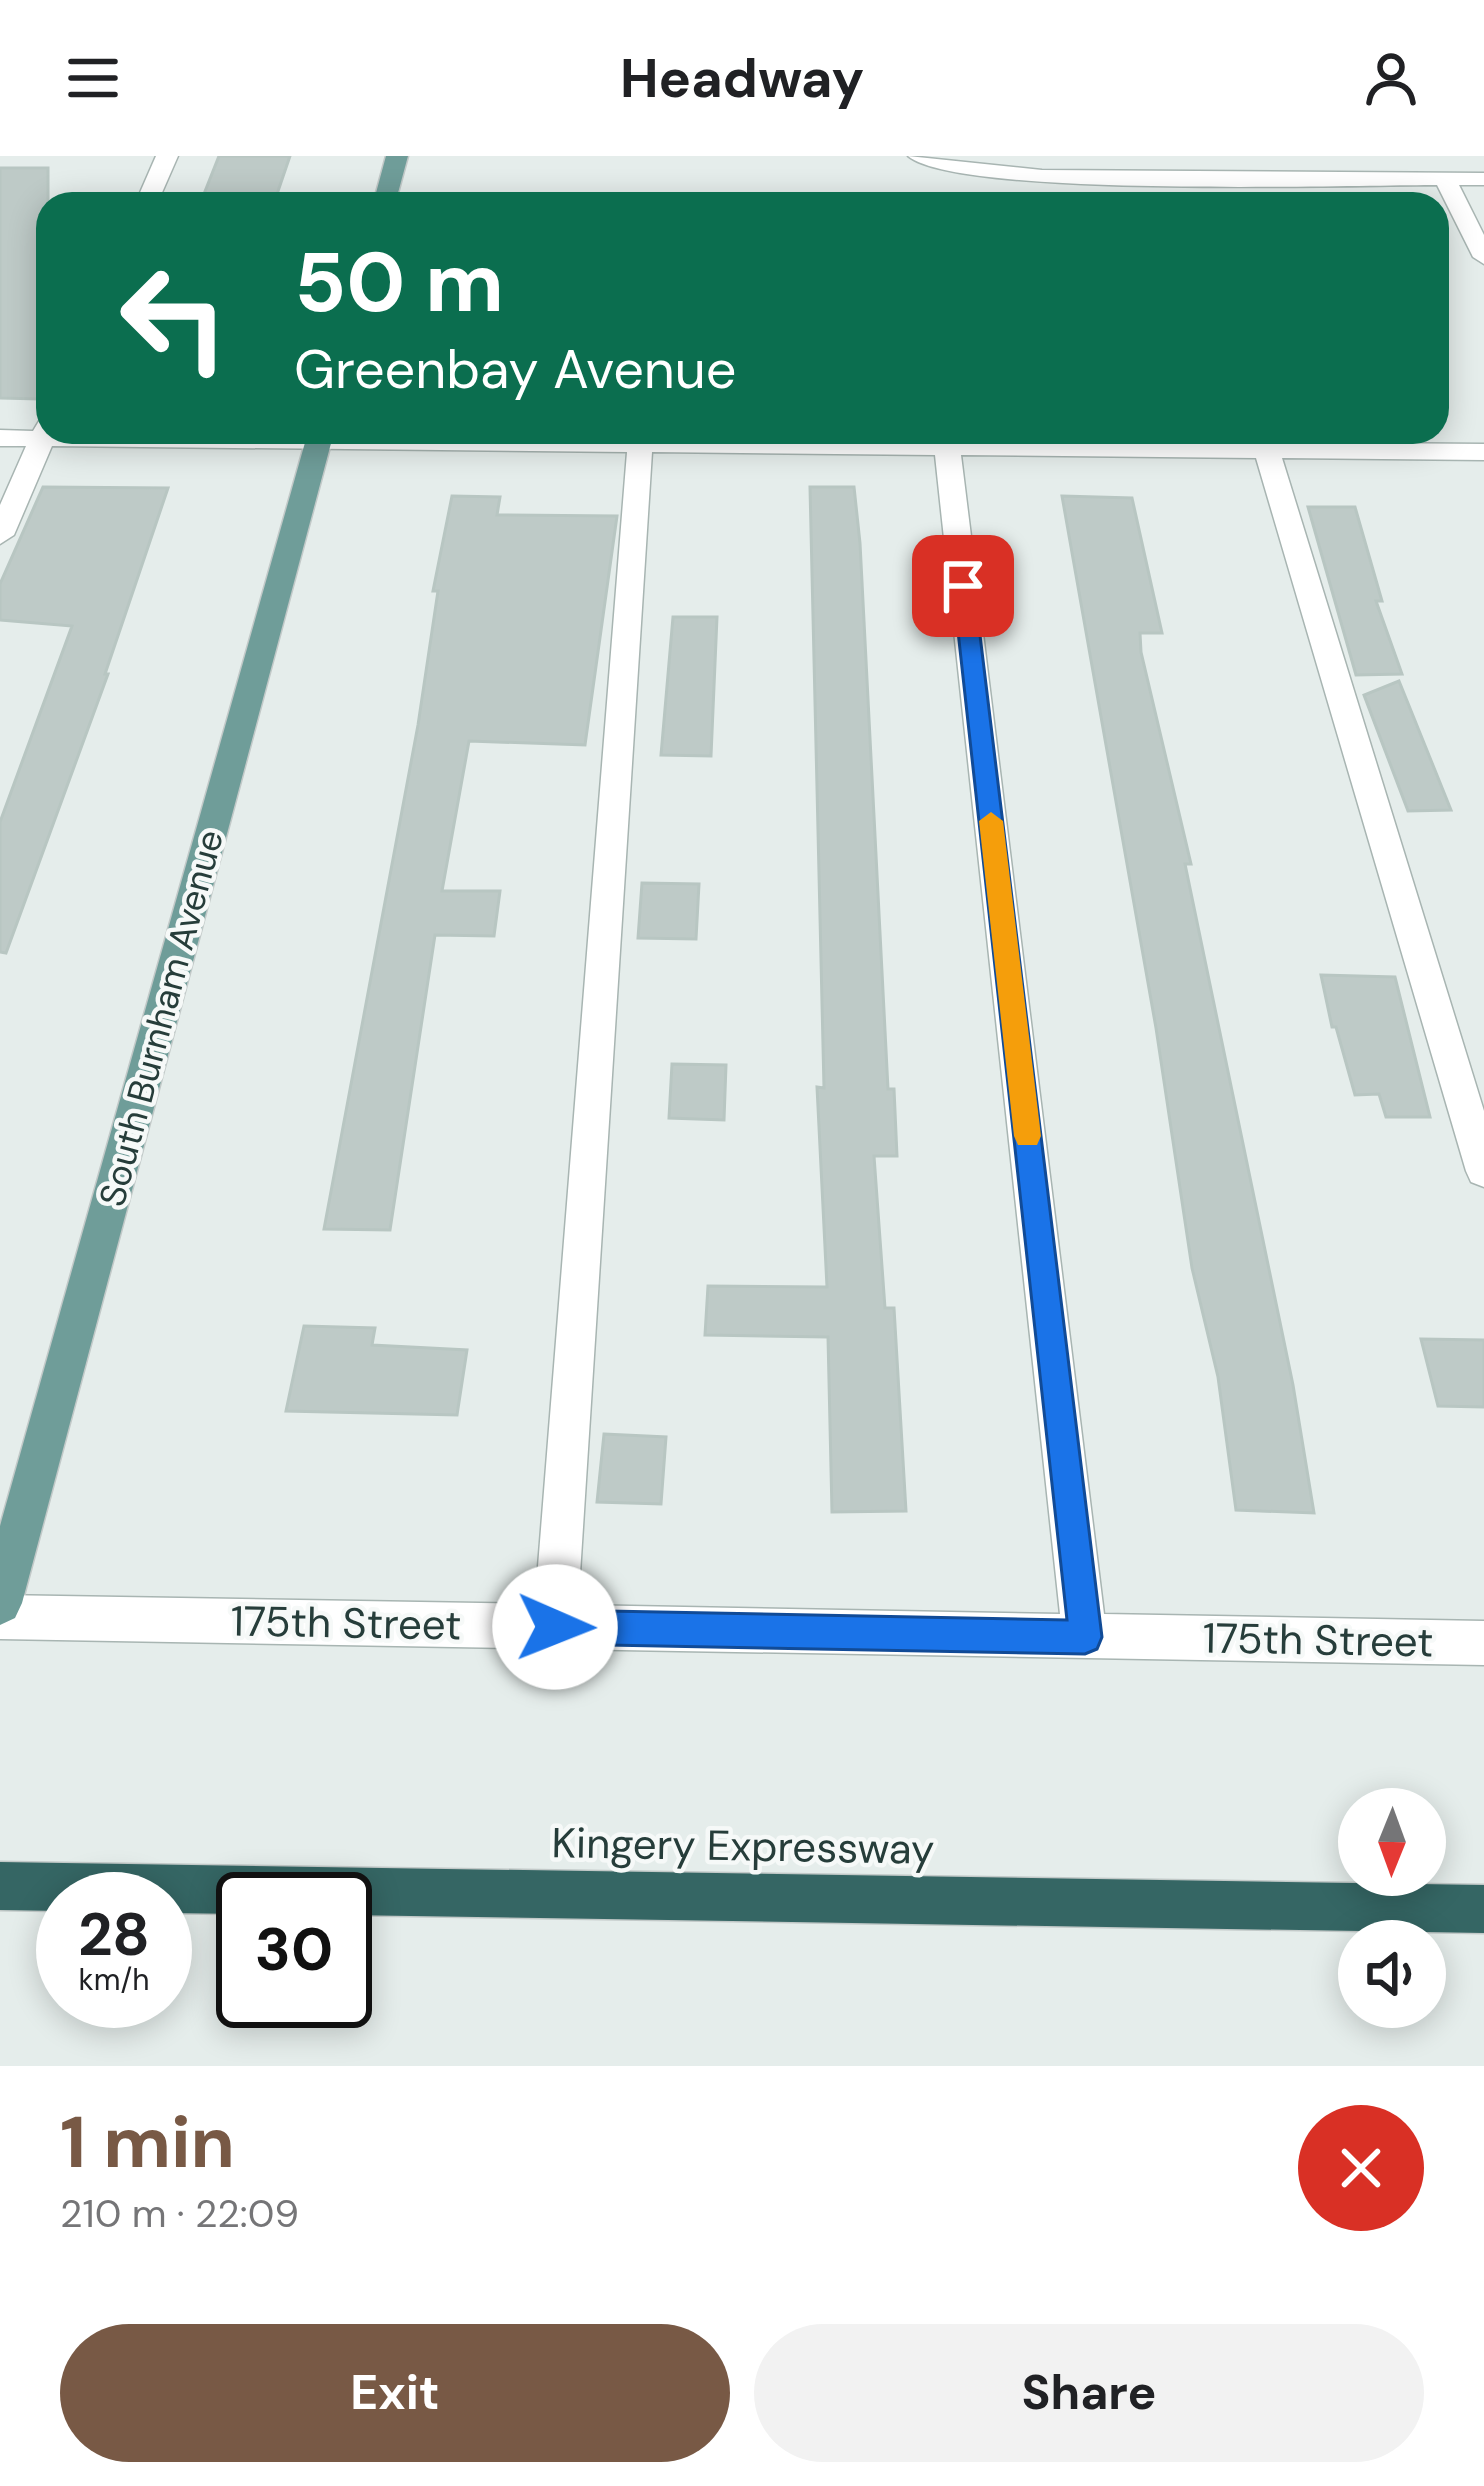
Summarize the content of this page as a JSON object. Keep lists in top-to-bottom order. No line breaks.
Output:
{"streets":{"highway":["Kingery Expressway"],"main road":["South Burnham Avenue"],"street":["175th Street"]},"north":"bottom","page":{"header":"Headway","turn":["50 m","Greenbay Avenue"],"speed":"28 km/h","limit":"30","heading":["1 min","210 m · 22:09"],"buttons":["Exit","Share"]}}
